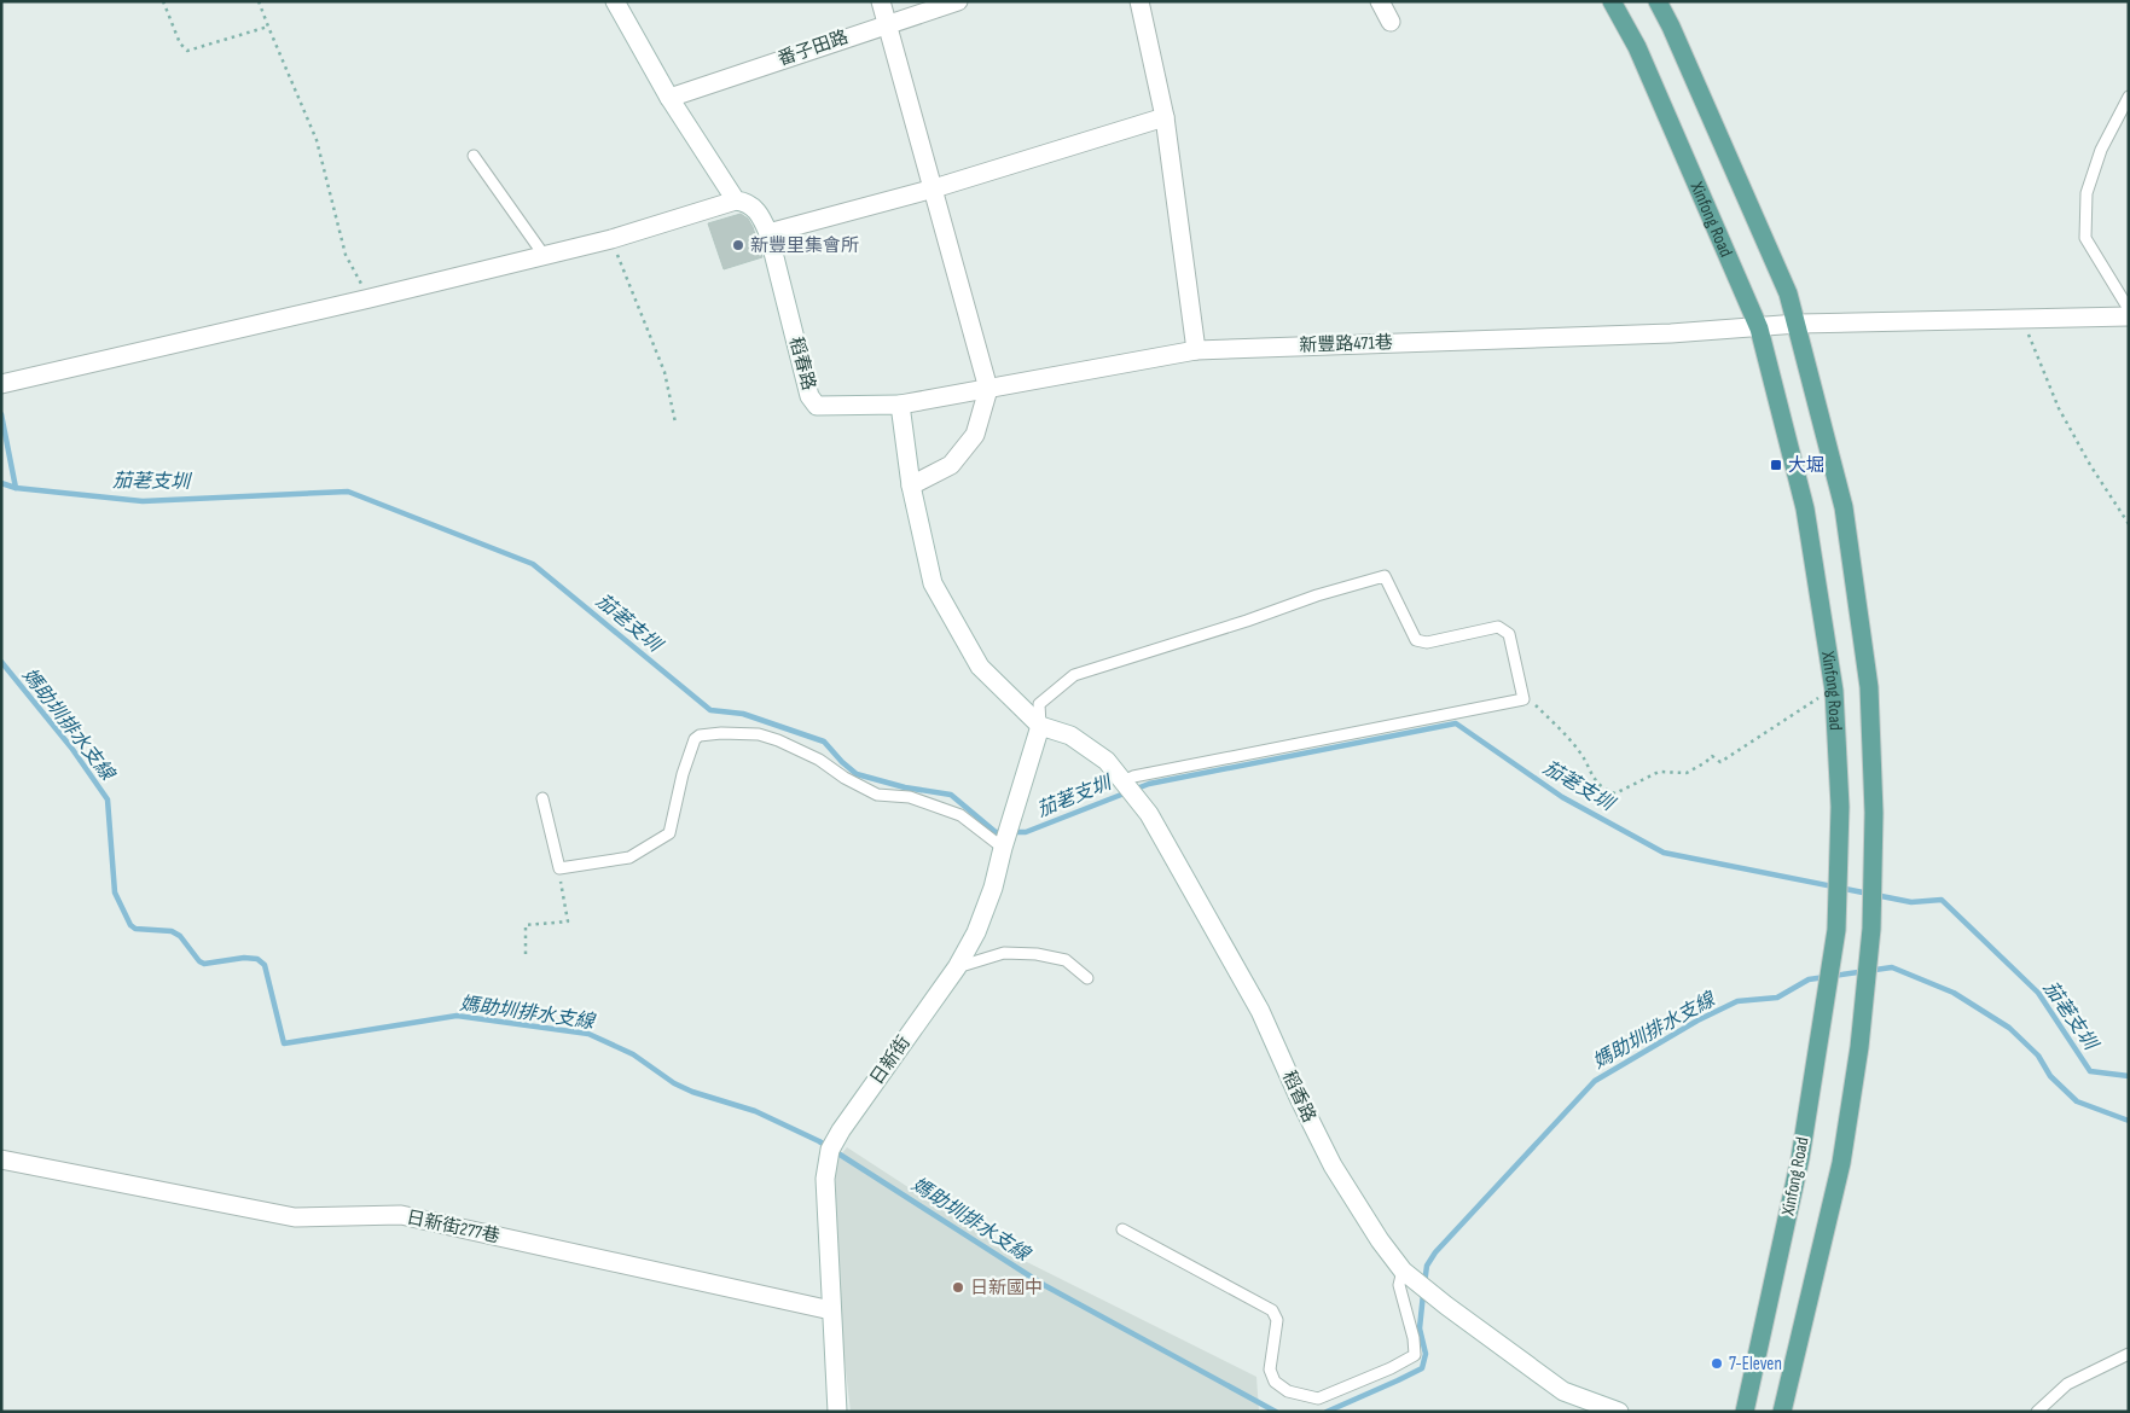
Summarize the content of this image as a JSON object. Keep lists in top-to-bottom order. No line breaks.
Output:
{"streets":{"main road":["Xinfong Road"],"street":["番子田路","新豐路471巷","稻春路","日新街","稻香路","日新街277巷"]},"crossings":[["番子田路","稻春路"],["Xinfong Road","新豐路471巷"],["新豐路471巷","稻春路"],["日新街","稻香路"],["日新街","日新街277巷"]],"water":["茄荖支圳","媽助圳排水支線"],"places":{"other":["新豐里集會所","日新國中","7-Eleven"],"transit":["大堀"]}}
